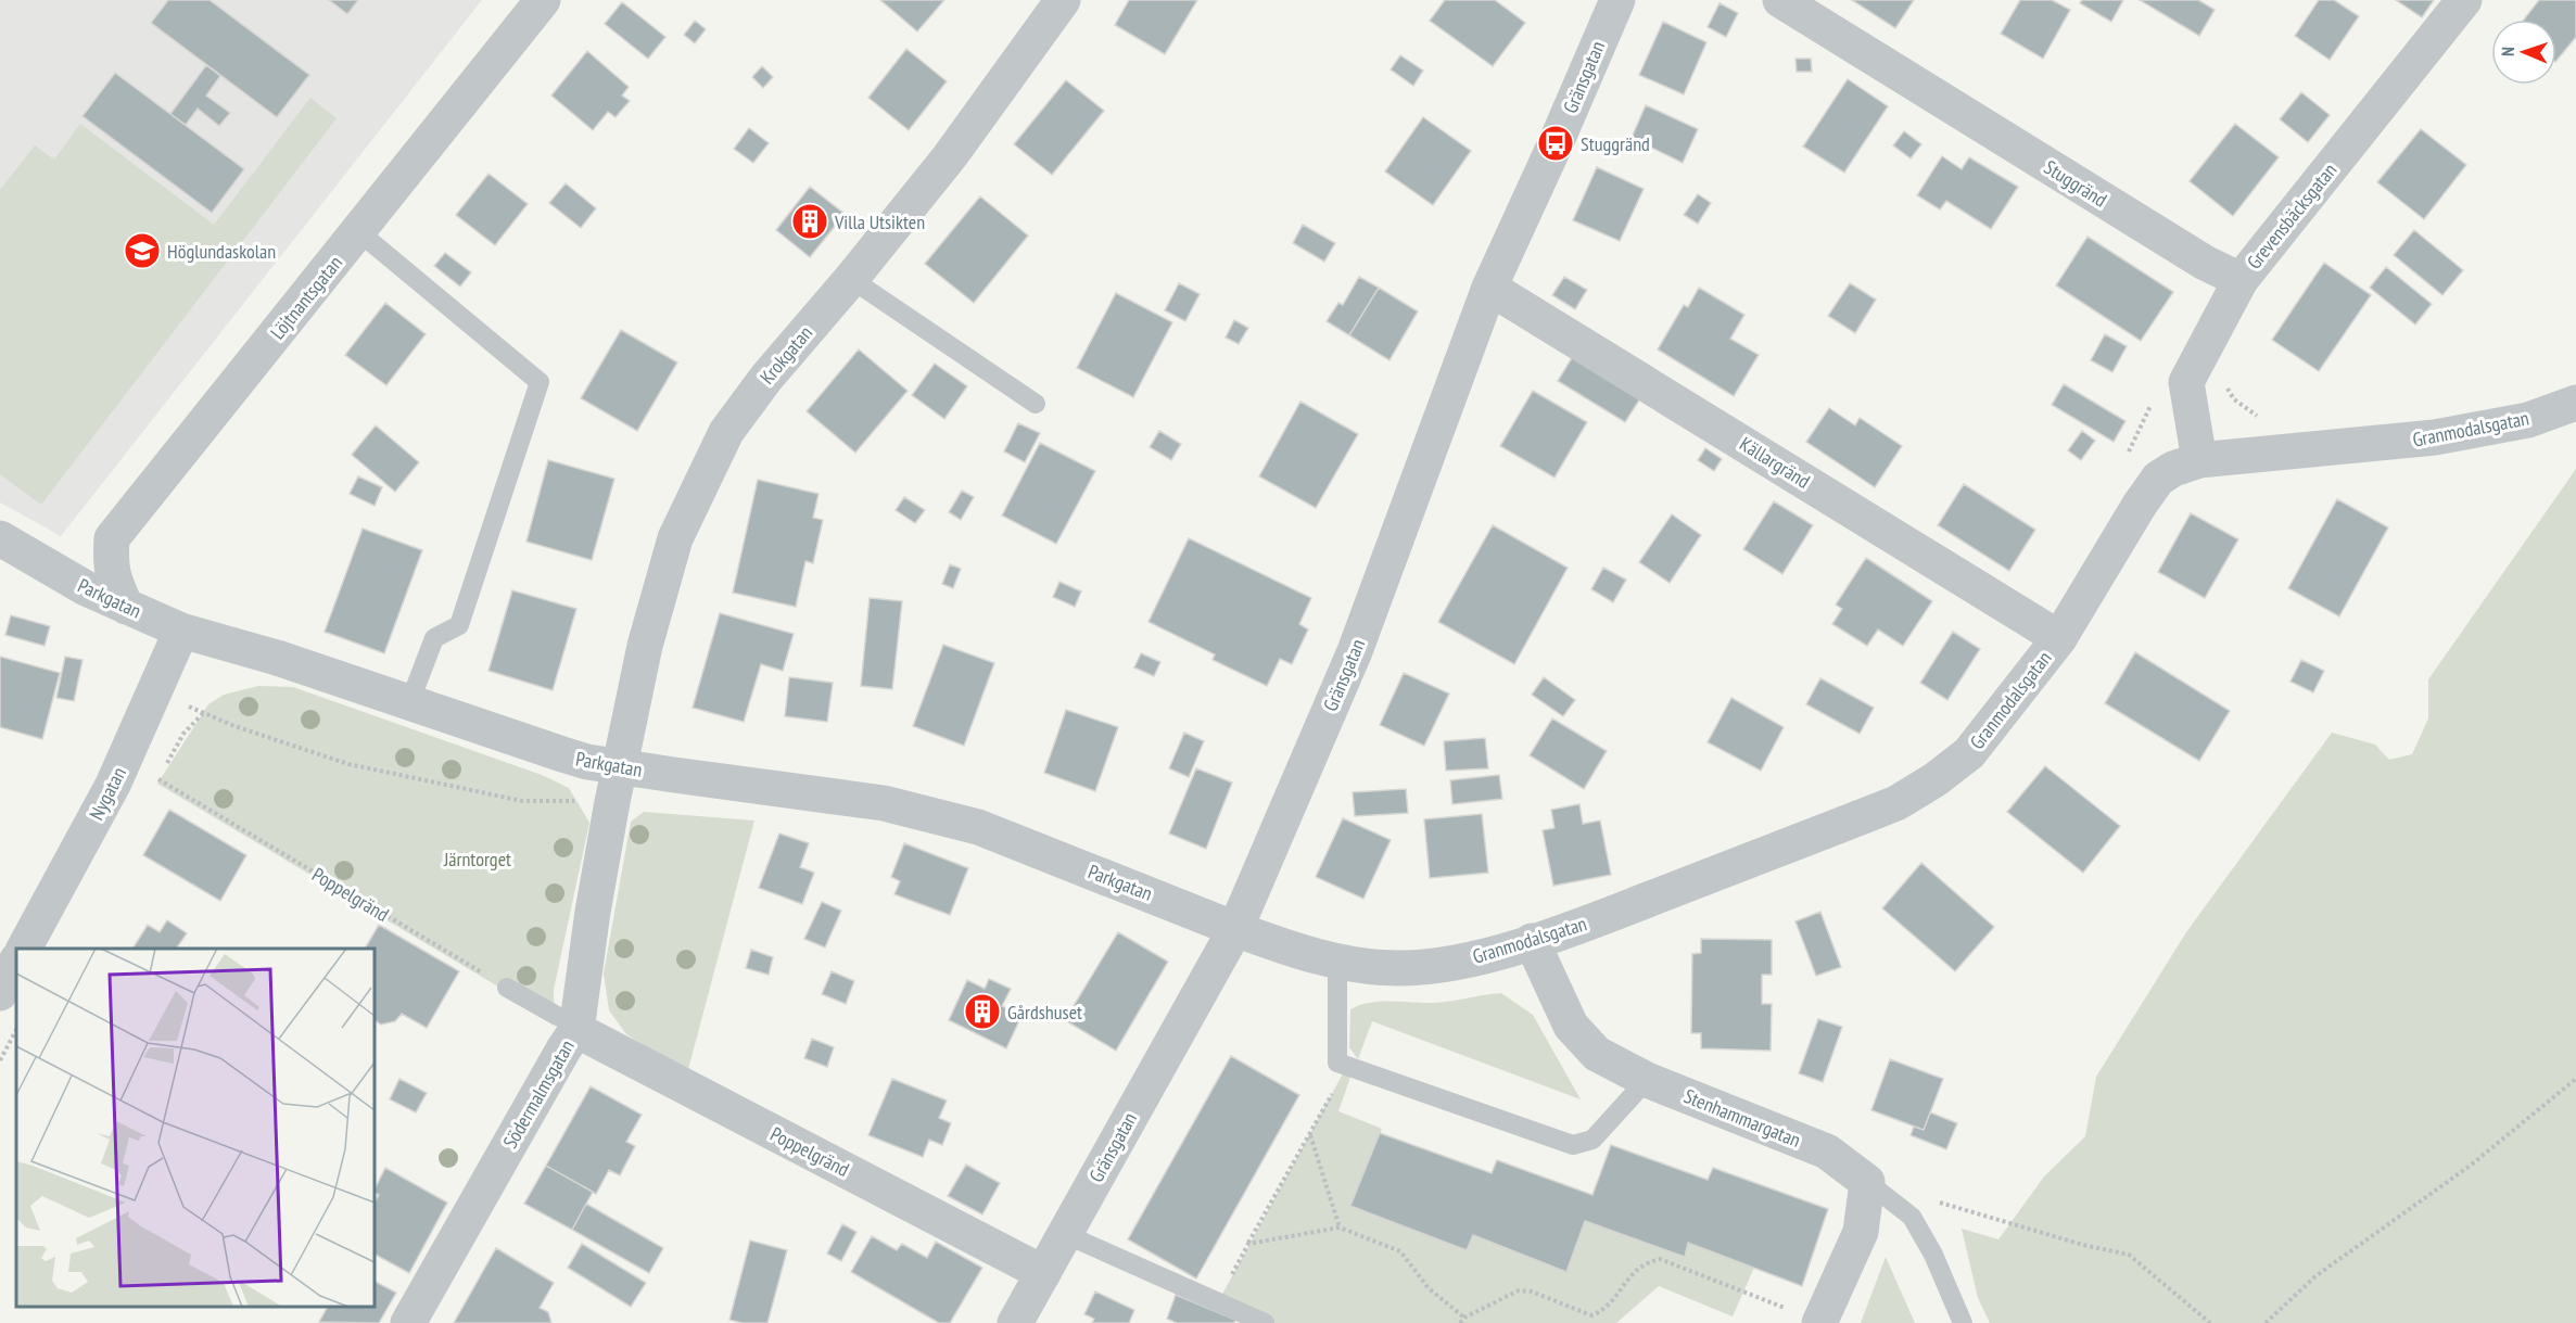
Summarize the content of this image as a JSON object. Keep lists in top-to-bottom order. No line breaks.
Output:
{"streets":{"street":["Gränsgatan","Stuggränd","Grevensbäcksgatan","Löjtnantsgatan","Krokgatan","Granmodalsgatan","Källargränd","Parkgatan","Nygatan","Poppelgränd","Södermalmsgatan","Stenhammargatan"]},"crossings":[["Gränsgatan","Granmodalsgatan"],["Gränsgatan","Källargränd"],["Gränsgatan","Parkgatan"],["Gränsgatan","Poppelgränd"],["Stuggränd","Grevensbäcksgatan"],["Grevensbäcksgatan","Granmodalsgatan"],["Löjtnantsgatan","Parkgatan"],["Krokgatan","Parkgatan"],["Krokgatan","Södermalmsgatan"],["Granmodalsgatan","Källargränd"],["Granmodalsgatan","Parkgatan"],["Granmodalsgatan","Stenhammargatan"],["Parkgatan","Nygatan"],["Parkgatan","Södermalmsgatan"],["Poppelgränd","Södermalmsgatan"]],"parks":["Järntorget"],"places":{"bus stop":["Stuggränd"],"building":["Villa Utsikten","Gårdshuset"],"school or university":["Höglundaskolan"]},"north":"left"}
